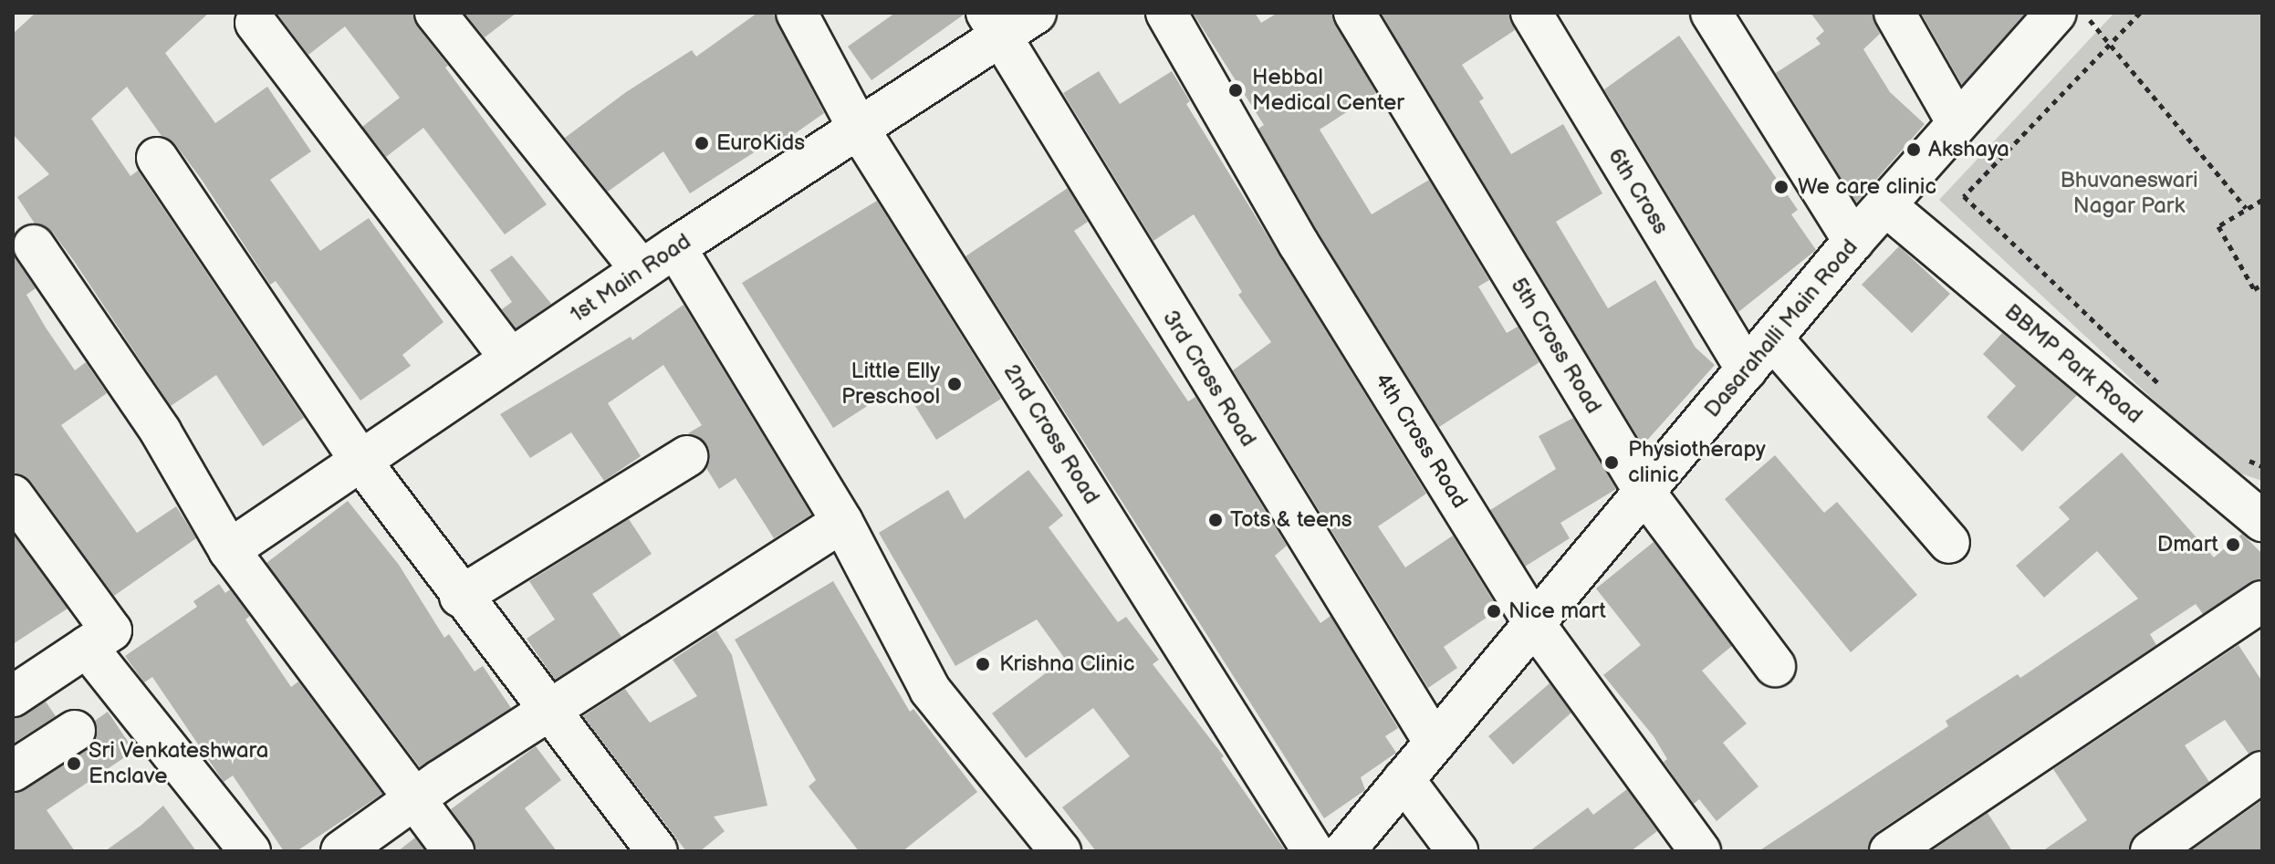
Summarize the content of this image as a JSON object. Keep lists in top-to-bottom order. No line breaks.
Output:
{"streets":{"street":["6th Cross","1st Main Road","Dasarahalli Main Road","5th Cross Road","BBMP Park Road","3rd Cross Road","2nd Cross Road","4th Cross Road"]},"crossings":[["6th Cross","Dasarahalli Main Road"],["1st Main Road","3rd Cross Road"],["1st Main Road","2nd Cross Road"],["Dasarahalli Main Road","5th Cross Road"],["Dasarahalli Main Road","BBMP Park Road"],["Dasarahalli Main Road","3rd Cross Road"],["Dasarahalli Main Road","4th Cross Road"]],"parks":["Bhuvaneswari Nagar Park"],"places":["Hebbal Medical Center","EuroKids","Akshaya","We care clinic","Little Elly Preschool","Physiotherapy clinic","Tots & teens","Dmart","Nice mart","Krishna Clinic","Sri Venkateshwara Enclave"]}
